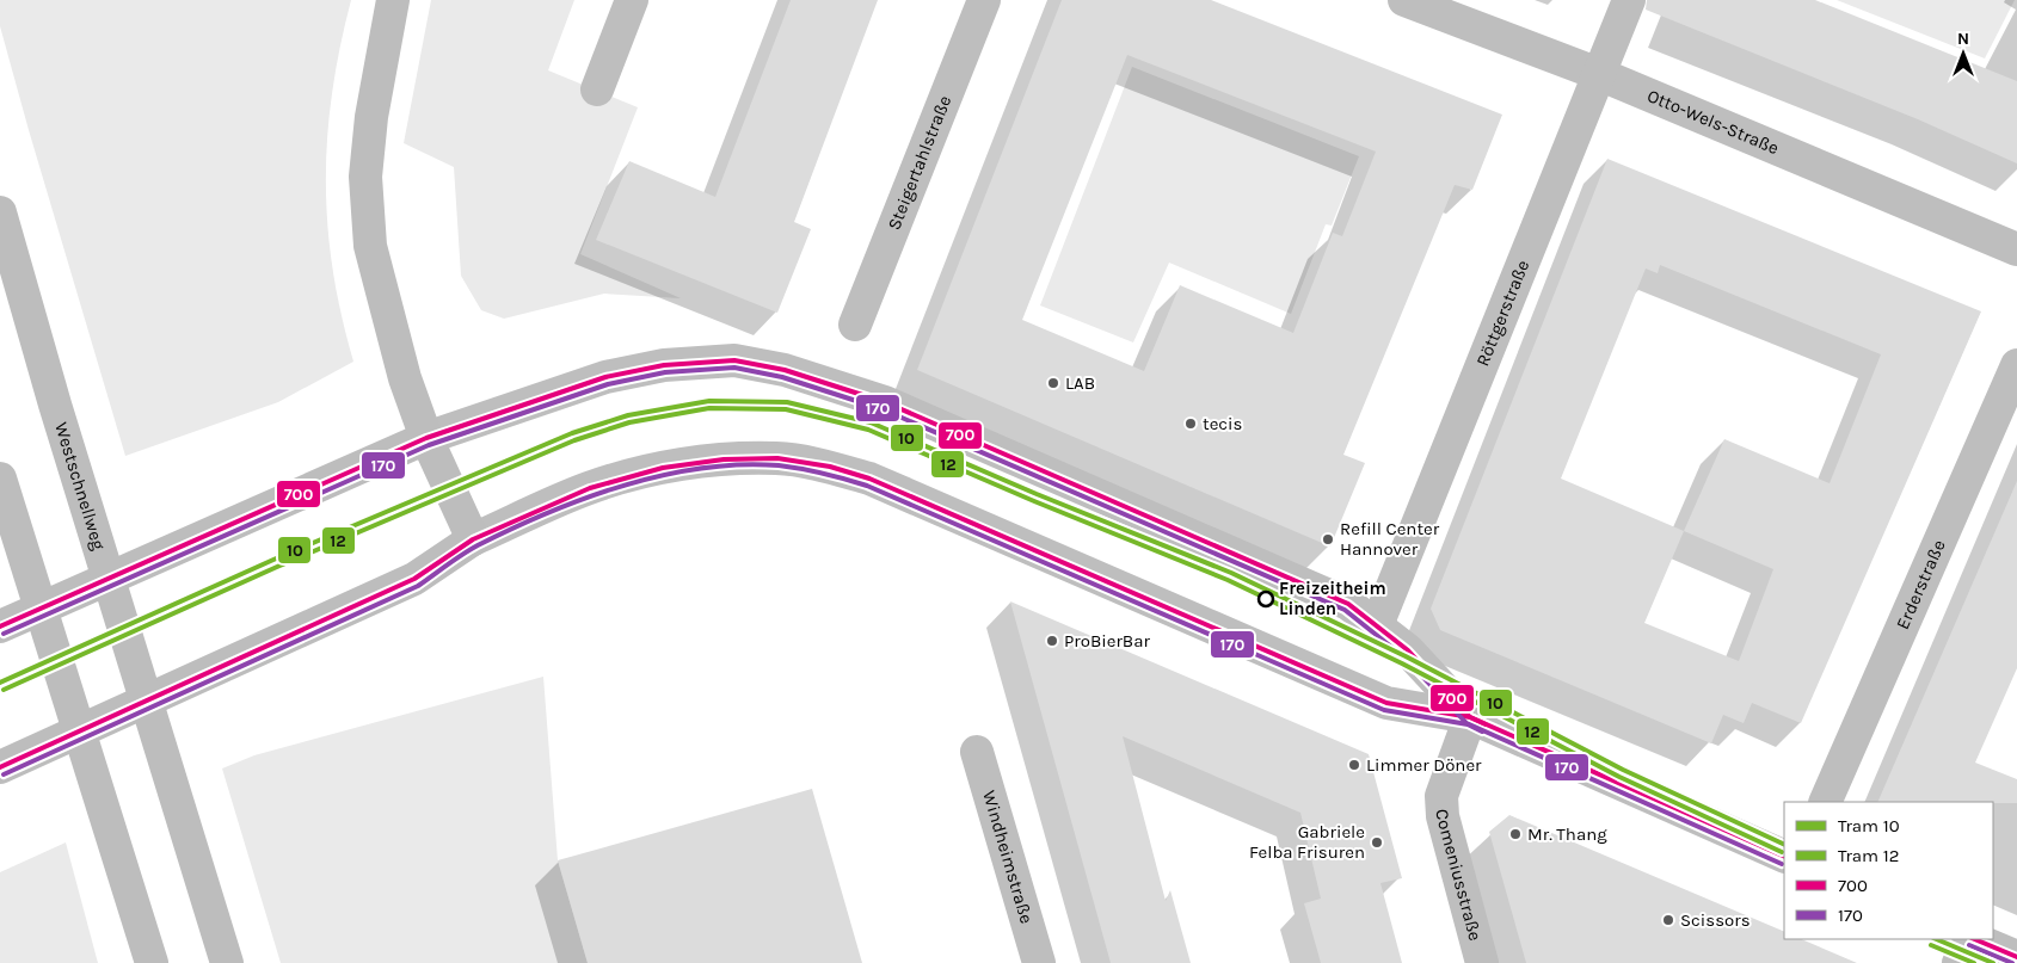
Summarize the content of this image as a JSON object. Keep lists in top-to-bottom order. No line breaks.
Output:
{"streets":{"main road":["Westschnellweg"],"street":["Otto-Wels-Straße","Steigertahlstraße","Röttgerstraße","Erderstraße","Windheimstraße","Comeniusstraße"]},"crossings":[["Otto-Wels-Straße","Röttgerstraße"]],"places":["LAB","tecis","Refill Center Hannover","Freizeitheim Linden","ProBierBar","Limmer Döner","Mr. Thang","Gabriele Felba Frisuren","Scissors"],"lines":["transit line 700","transit line 170","tram line 10","tram line 12"],"legend":["Tram 10","Tram 12","700","170"],"north":"top"}
